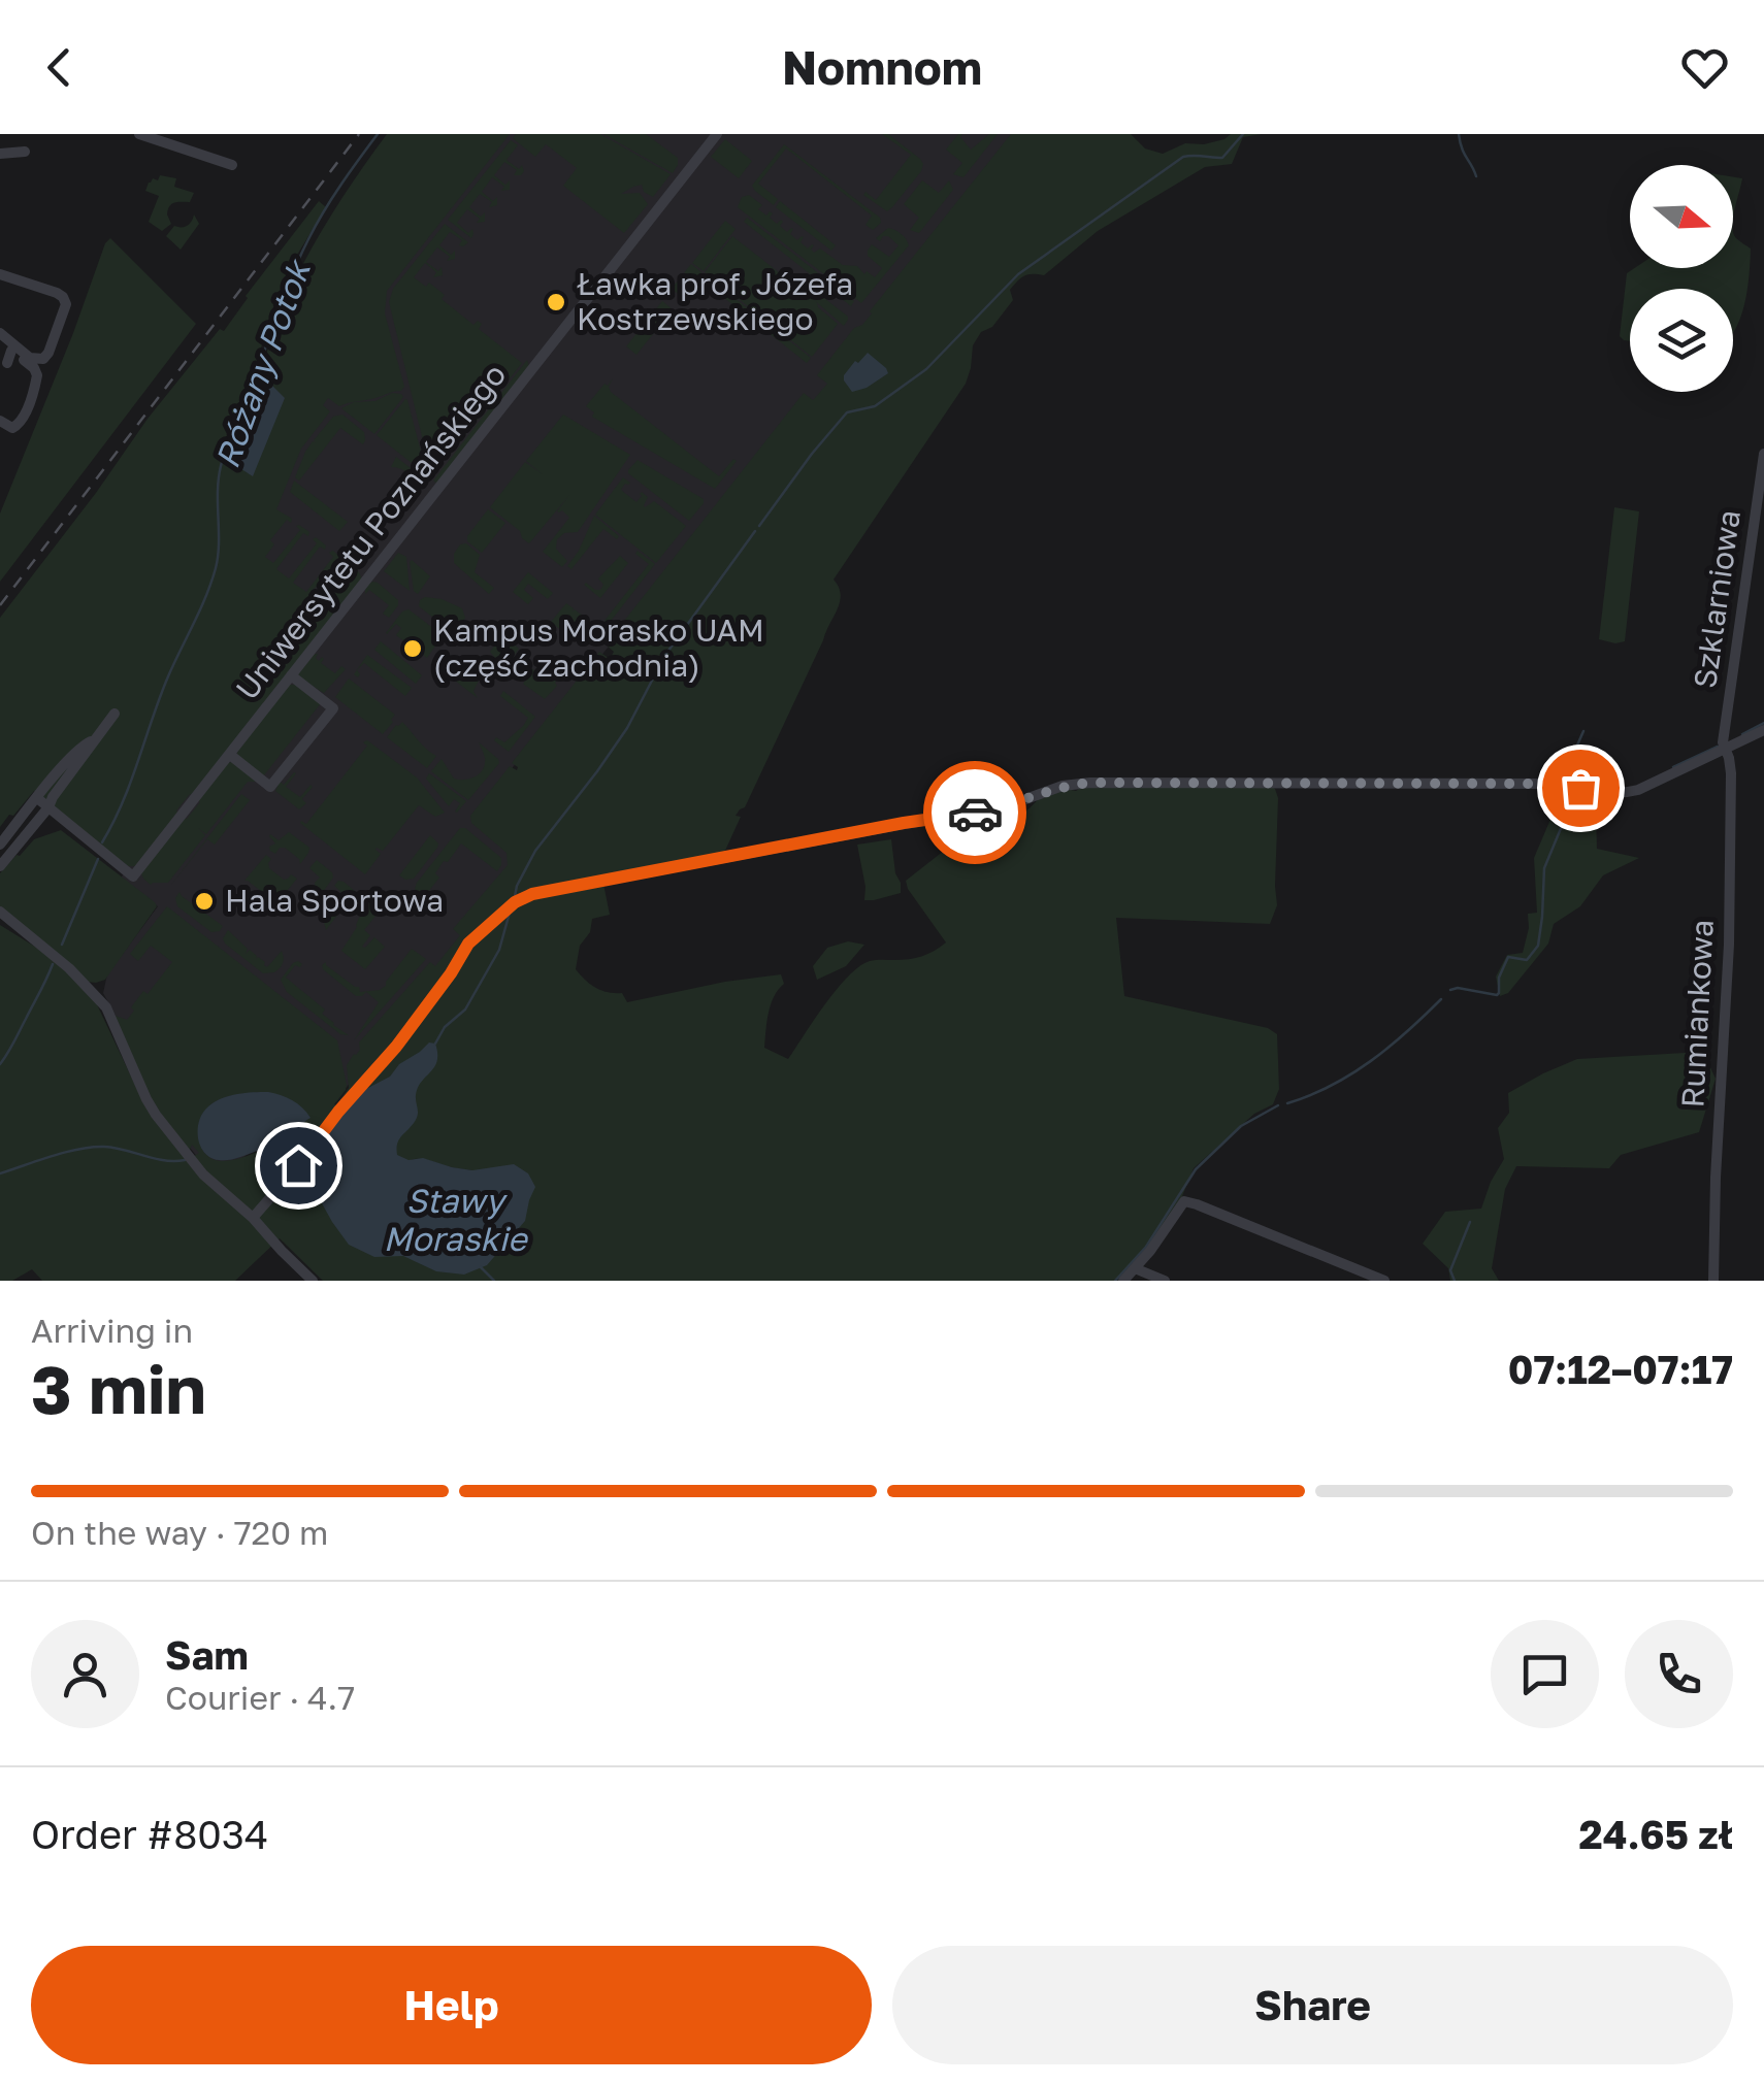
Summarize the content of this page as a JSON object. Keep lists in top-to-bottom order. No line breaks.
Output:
{"streets":{"street":["Uniwersytetu Poznańskiego","Szklarniowa","Rumiankowa"]},"crossings":[["Szklarniowa","Rumiankowa"]],"water":["Różany Potok","Stawy Moraskie"],"places":["Ławka prof. Józefa Kostrzewskiego","Kampus Morasko UAM (część zachodnia)","Hala Sportowa"],"north":"right","page":{"header":"Nomnom","heading":["3 min","Arriving in","07:12–07:17"],"panel":["Sam","Courier · 4.7","Order #8034","24.65 zł"],"bar":"On the way · 720 m","buttons":["Help","Share"]}}
